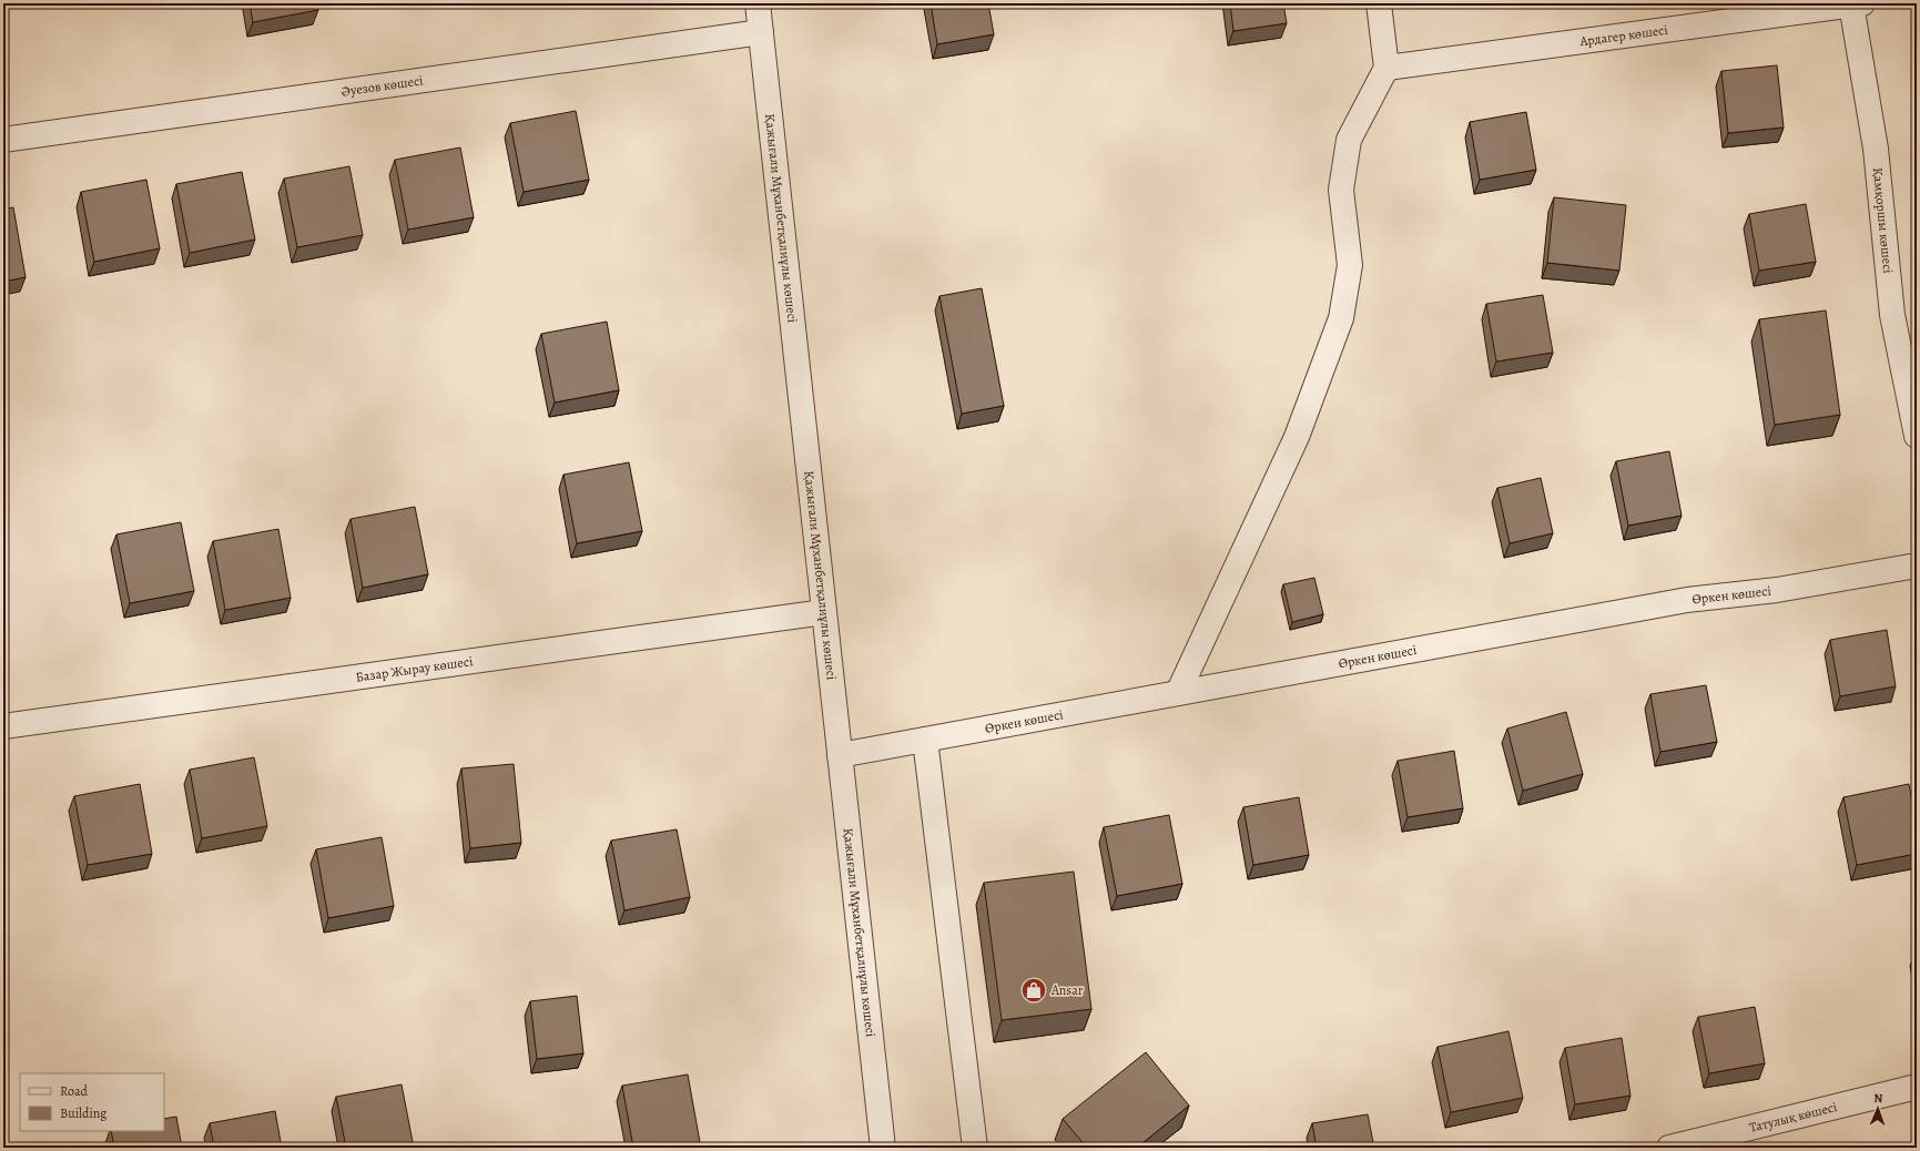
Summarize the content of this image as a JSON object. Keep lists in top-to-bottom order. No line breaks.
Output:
{"streets":{"street":["Ардагер көшесі","Әуезов көшесі","Қажығали Мұханбетқалиұлы көшесі","Қамқоршы көшесі","Өркен көшесі","Базар Жырау көшесі","Татулық көшесі"]},"crossings":[["Ардагер көшесі","Қамқоршы көшесі"],["Әуезов көшесі","Қажығали Мұханбетқалиұлы көшесі"],["Қажығали Мұханбетқалиұлы көшесі","Өркен көшесі"],["Қажығали Мұханбетқалиұлы көшесі","Базар Жырау көшесі"]],"places":{"shop":["Ansar"]},"legend":["Road","Building"],"north":"top"}
